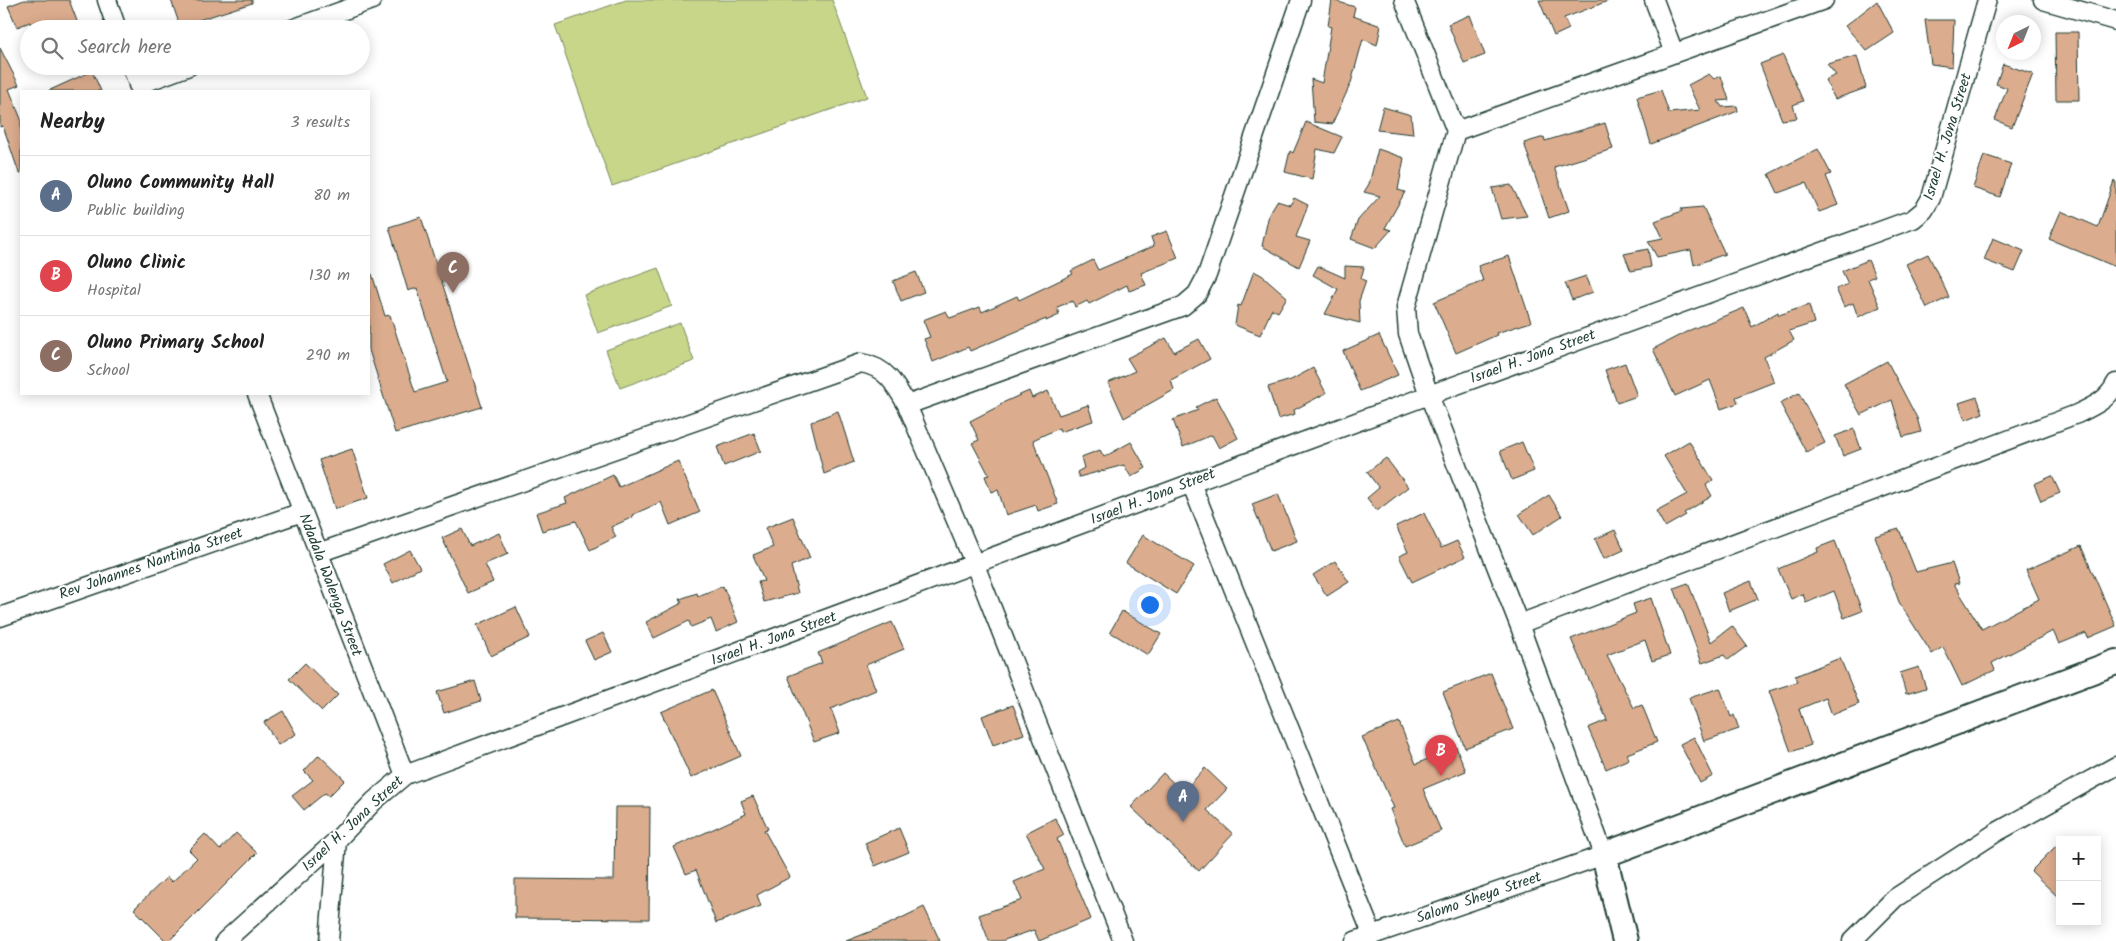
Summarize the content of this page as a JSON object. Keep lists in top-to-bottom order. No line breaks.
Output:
{"streets":{"street":["Israel H. Jona Street","Rev Johannes Nantinda Street","Ndadala Walenga Street","Salomo Sheya Street"]},"crossings":[["Israel H. Jona Street","Ndadala Walenga Street"],["Rev Johannes Nantinda Street","Ndadala Walenga Street"]],"north":"bottom left","page":{"search":"Search here","heading":["Nearby","3 results"],"list":[{"mark":"A","name":"Oluno Community Hall","note":"Public building","value":"80 m"},{"mark":"B","name":"Oluno Clinic","note":"Hospital","value":"130 m"},{"mark":"C","name":"Oluno Primary School","note":"School","value":"290 m"}],"pins":["C","B","A"],"map_buttons":["+","−"]}}
